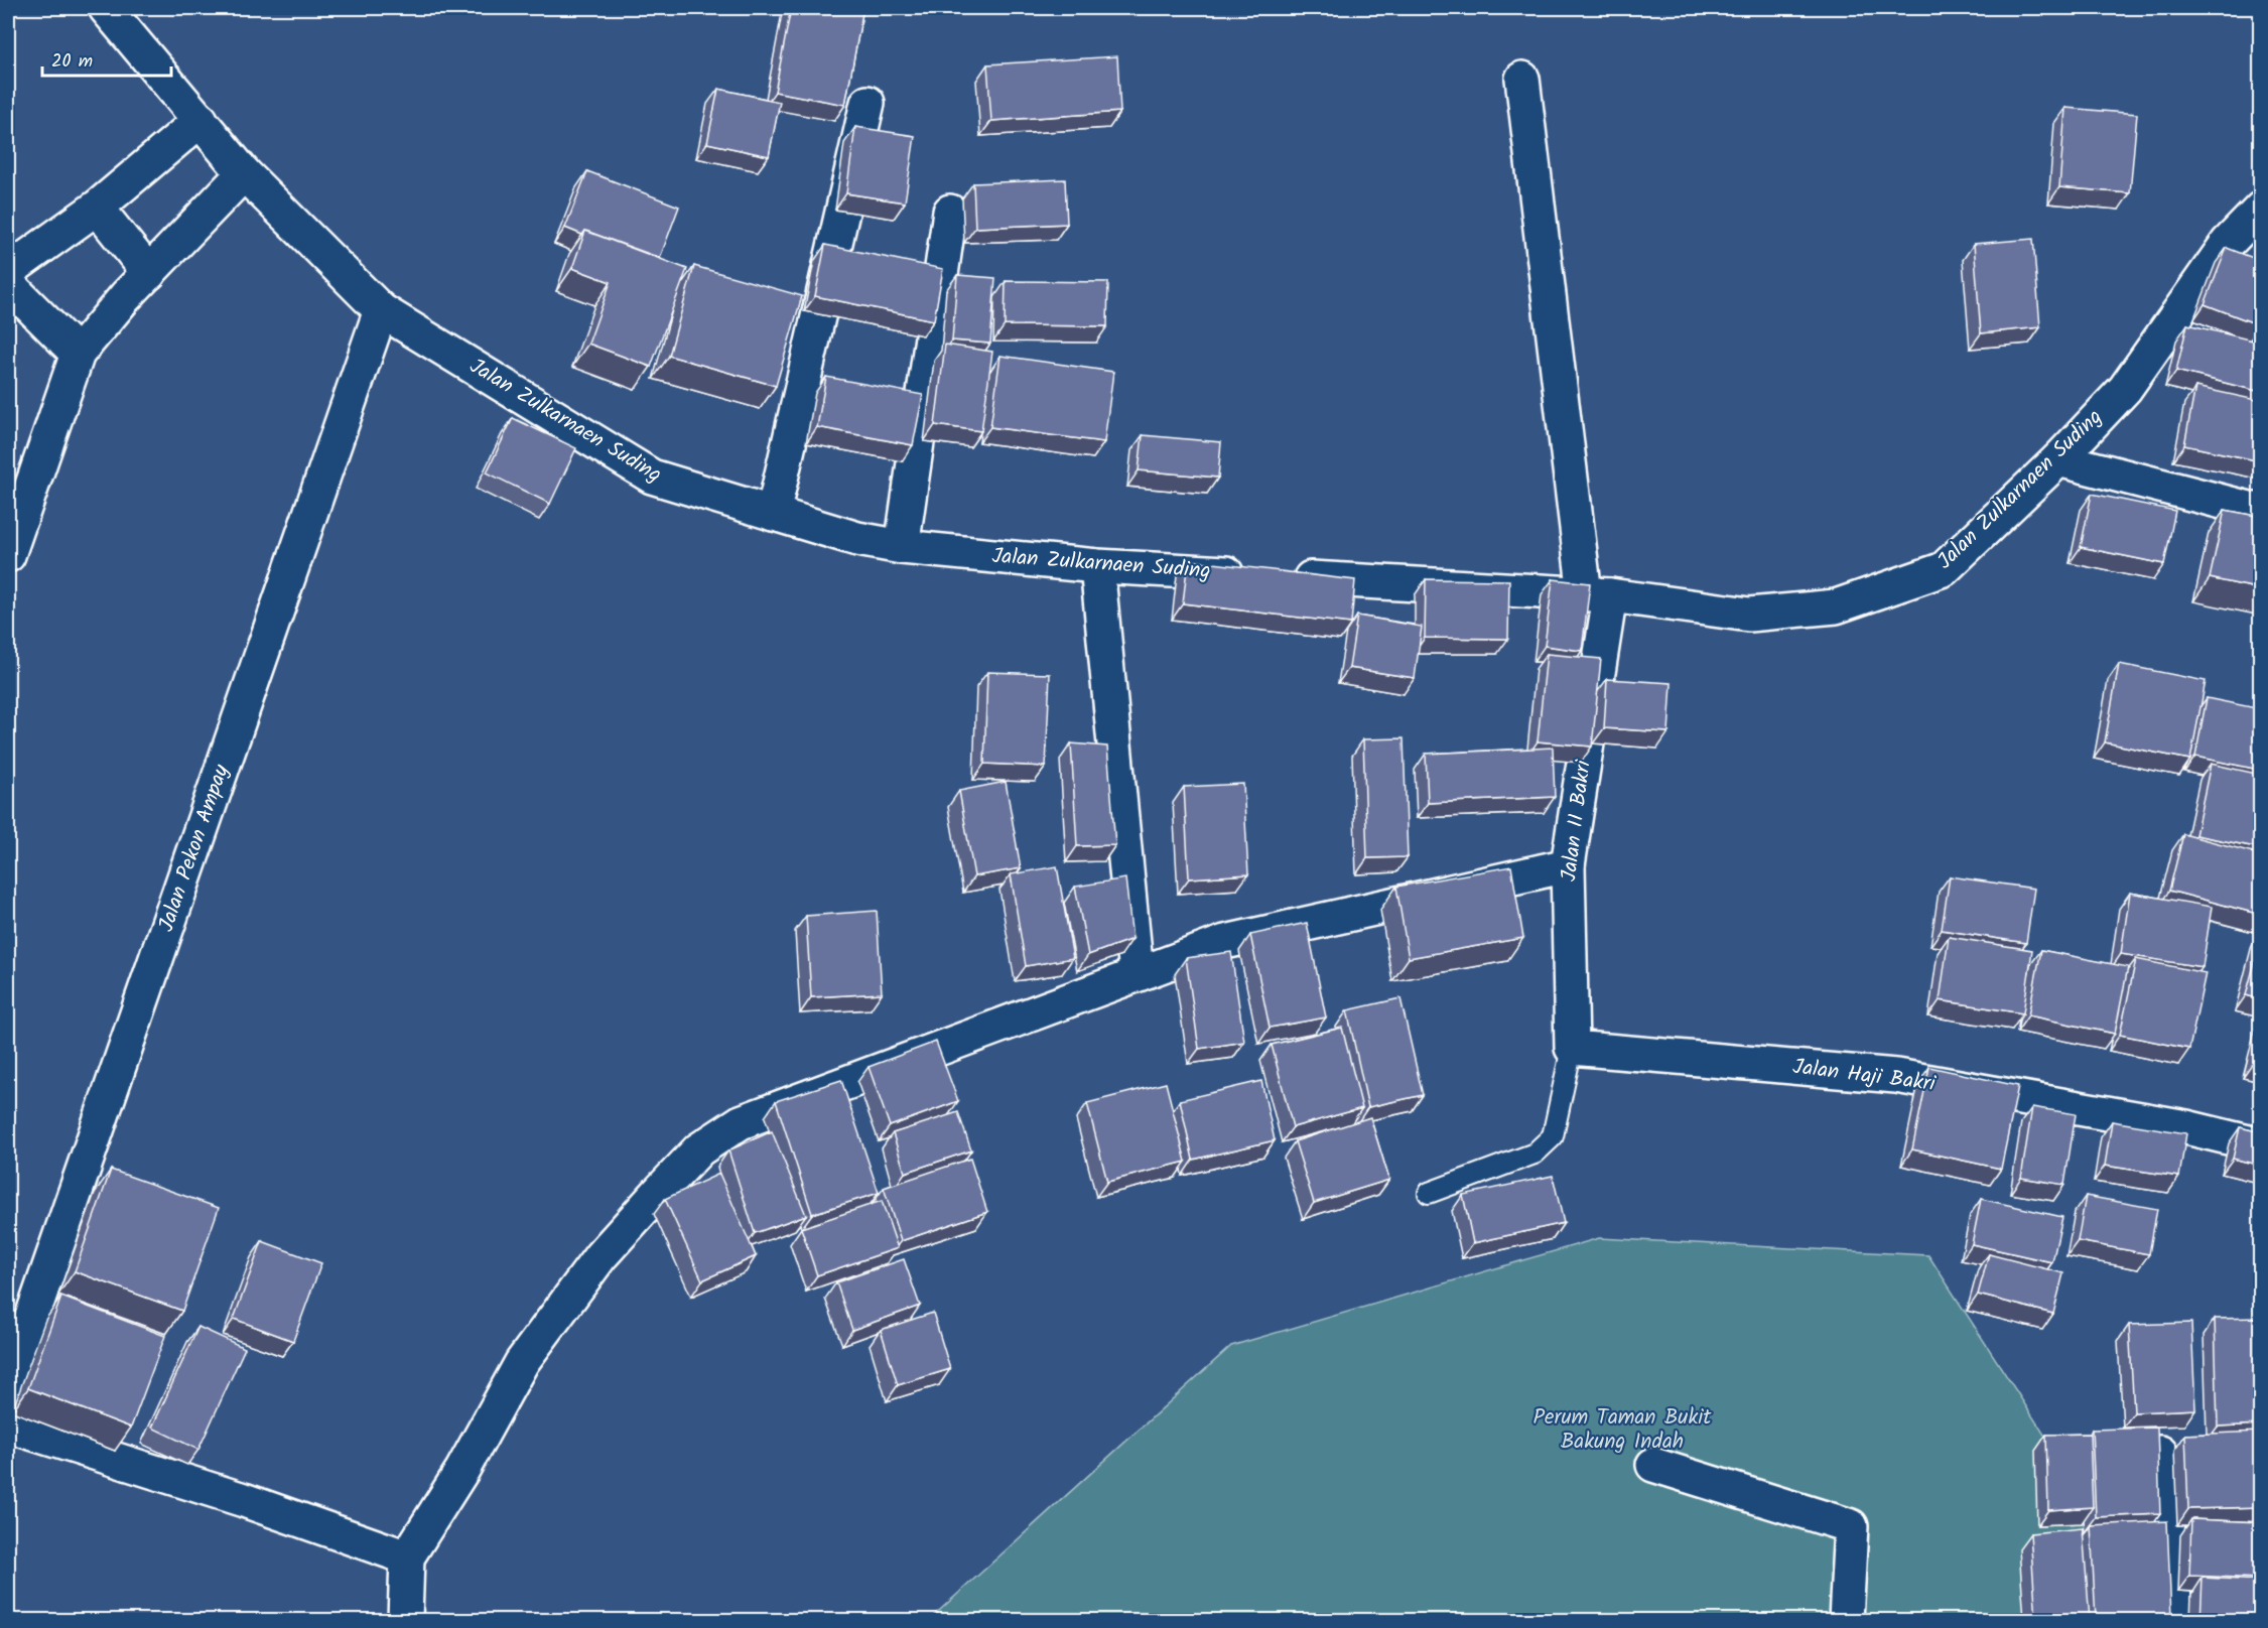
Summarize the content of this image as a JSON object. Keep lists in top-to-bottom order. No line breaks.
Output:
{"streets":{"street":["Jalan Zulkarnaen Suding","Jalan II Bakri","Jalan Pekon Ampay","Jalan Haji Bakri"]},"crossings":[["Jalan Zulkarnaen Suding","Jalan II Bakri"],["Jalan Zulkarnaen Suding","Jalan Pekon Ampay"],["Jalan II Bakri","Jalan Haji Bakri"]],"parks":["Perum Taman Bukit Bakung Indah"],"scale_bar":"20 m"}
